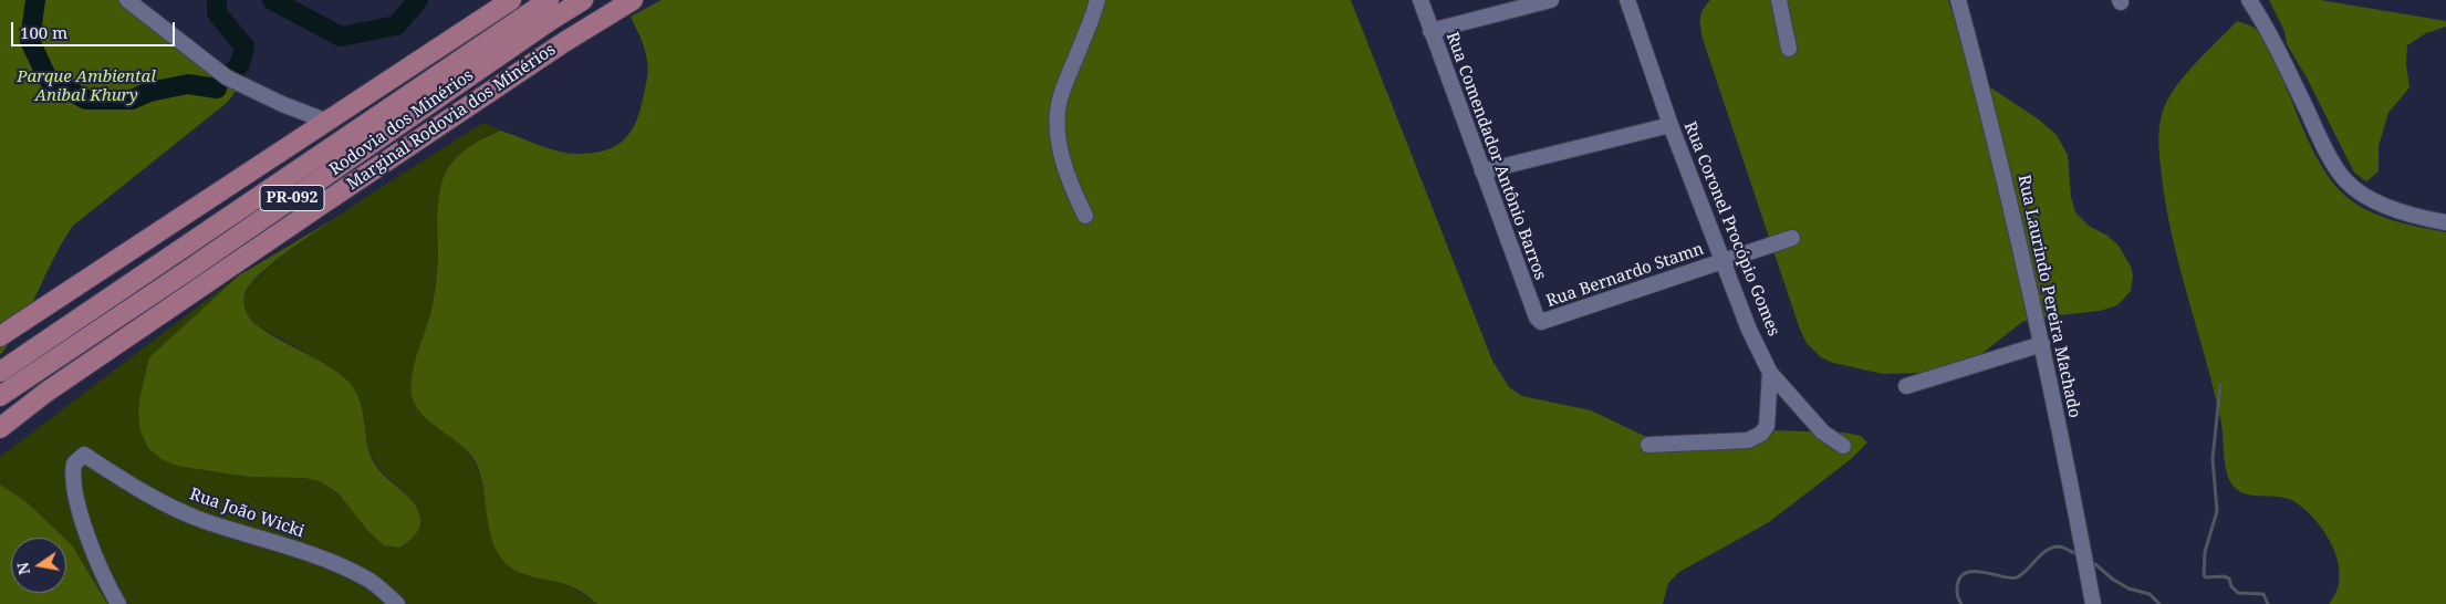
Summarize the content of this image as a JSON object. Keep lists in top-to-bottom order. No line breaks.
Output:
{"streets":{"main road":["Marginal Rodovia dos Minérios","Rodovia dos Minérios","PR-092"],"street":["Rua Comendador Antônio Barros","Rua Coronel Procópio Gomes","Rua Bernardo Stamn","Rua Laurindo Pereira Machado","Rua João Wicki"]},"crossings":[["Rua Comendador Antônio Barros","Rua Bernardo Stamn"],["Rua Coronel Procópio Gomes","Rua Bernardo Stamn"]],"parks":["Parque Ambiental Anibal Khury"],"scale_bar":"100 m","north":"left"}
